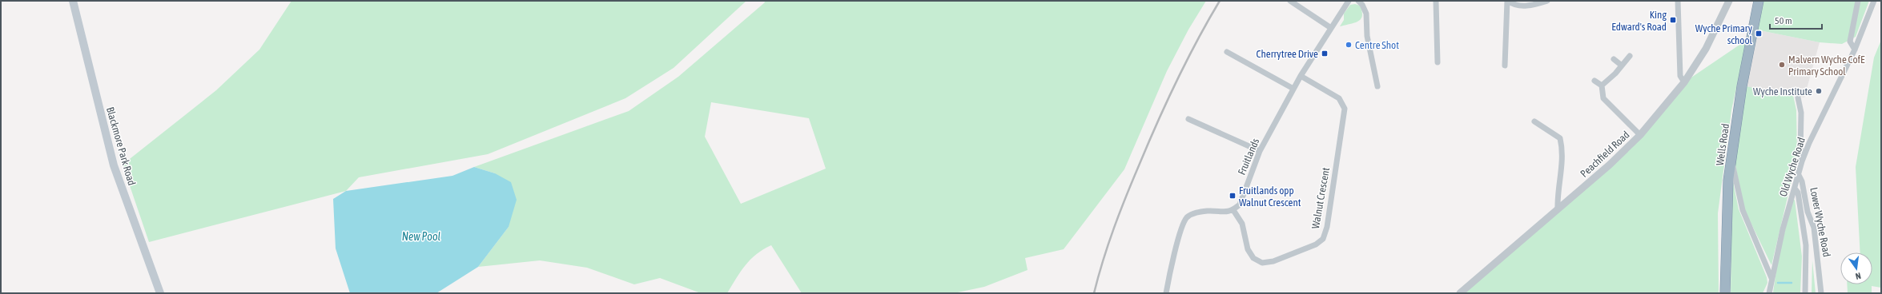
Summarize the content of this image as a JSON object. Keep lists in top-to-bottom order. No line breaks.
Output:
{"streets":{"highway":["Wells Road"],"main road":["Blackmore Park Road"],"street":["Peachfield Road","Fruitlands","Old Wyche Road","Walnut Crescent","Lower Wyche Road"]},"crossings":[["Fruitlands","Walnut Crescent"],["Old Wyche Road","Lower Wyche Road"]],"water":["New Pool"],"places":{"transit":["King Edward's Road","Wyche Primary school","Cherrytree Drive","Fruitlands opp Walnut Crescent"],"other":["Centre Shot","Malvern Wyche CofE Primary School","Wyche Institute"]},"scale_bar":"50 m","north":"bottom"}
